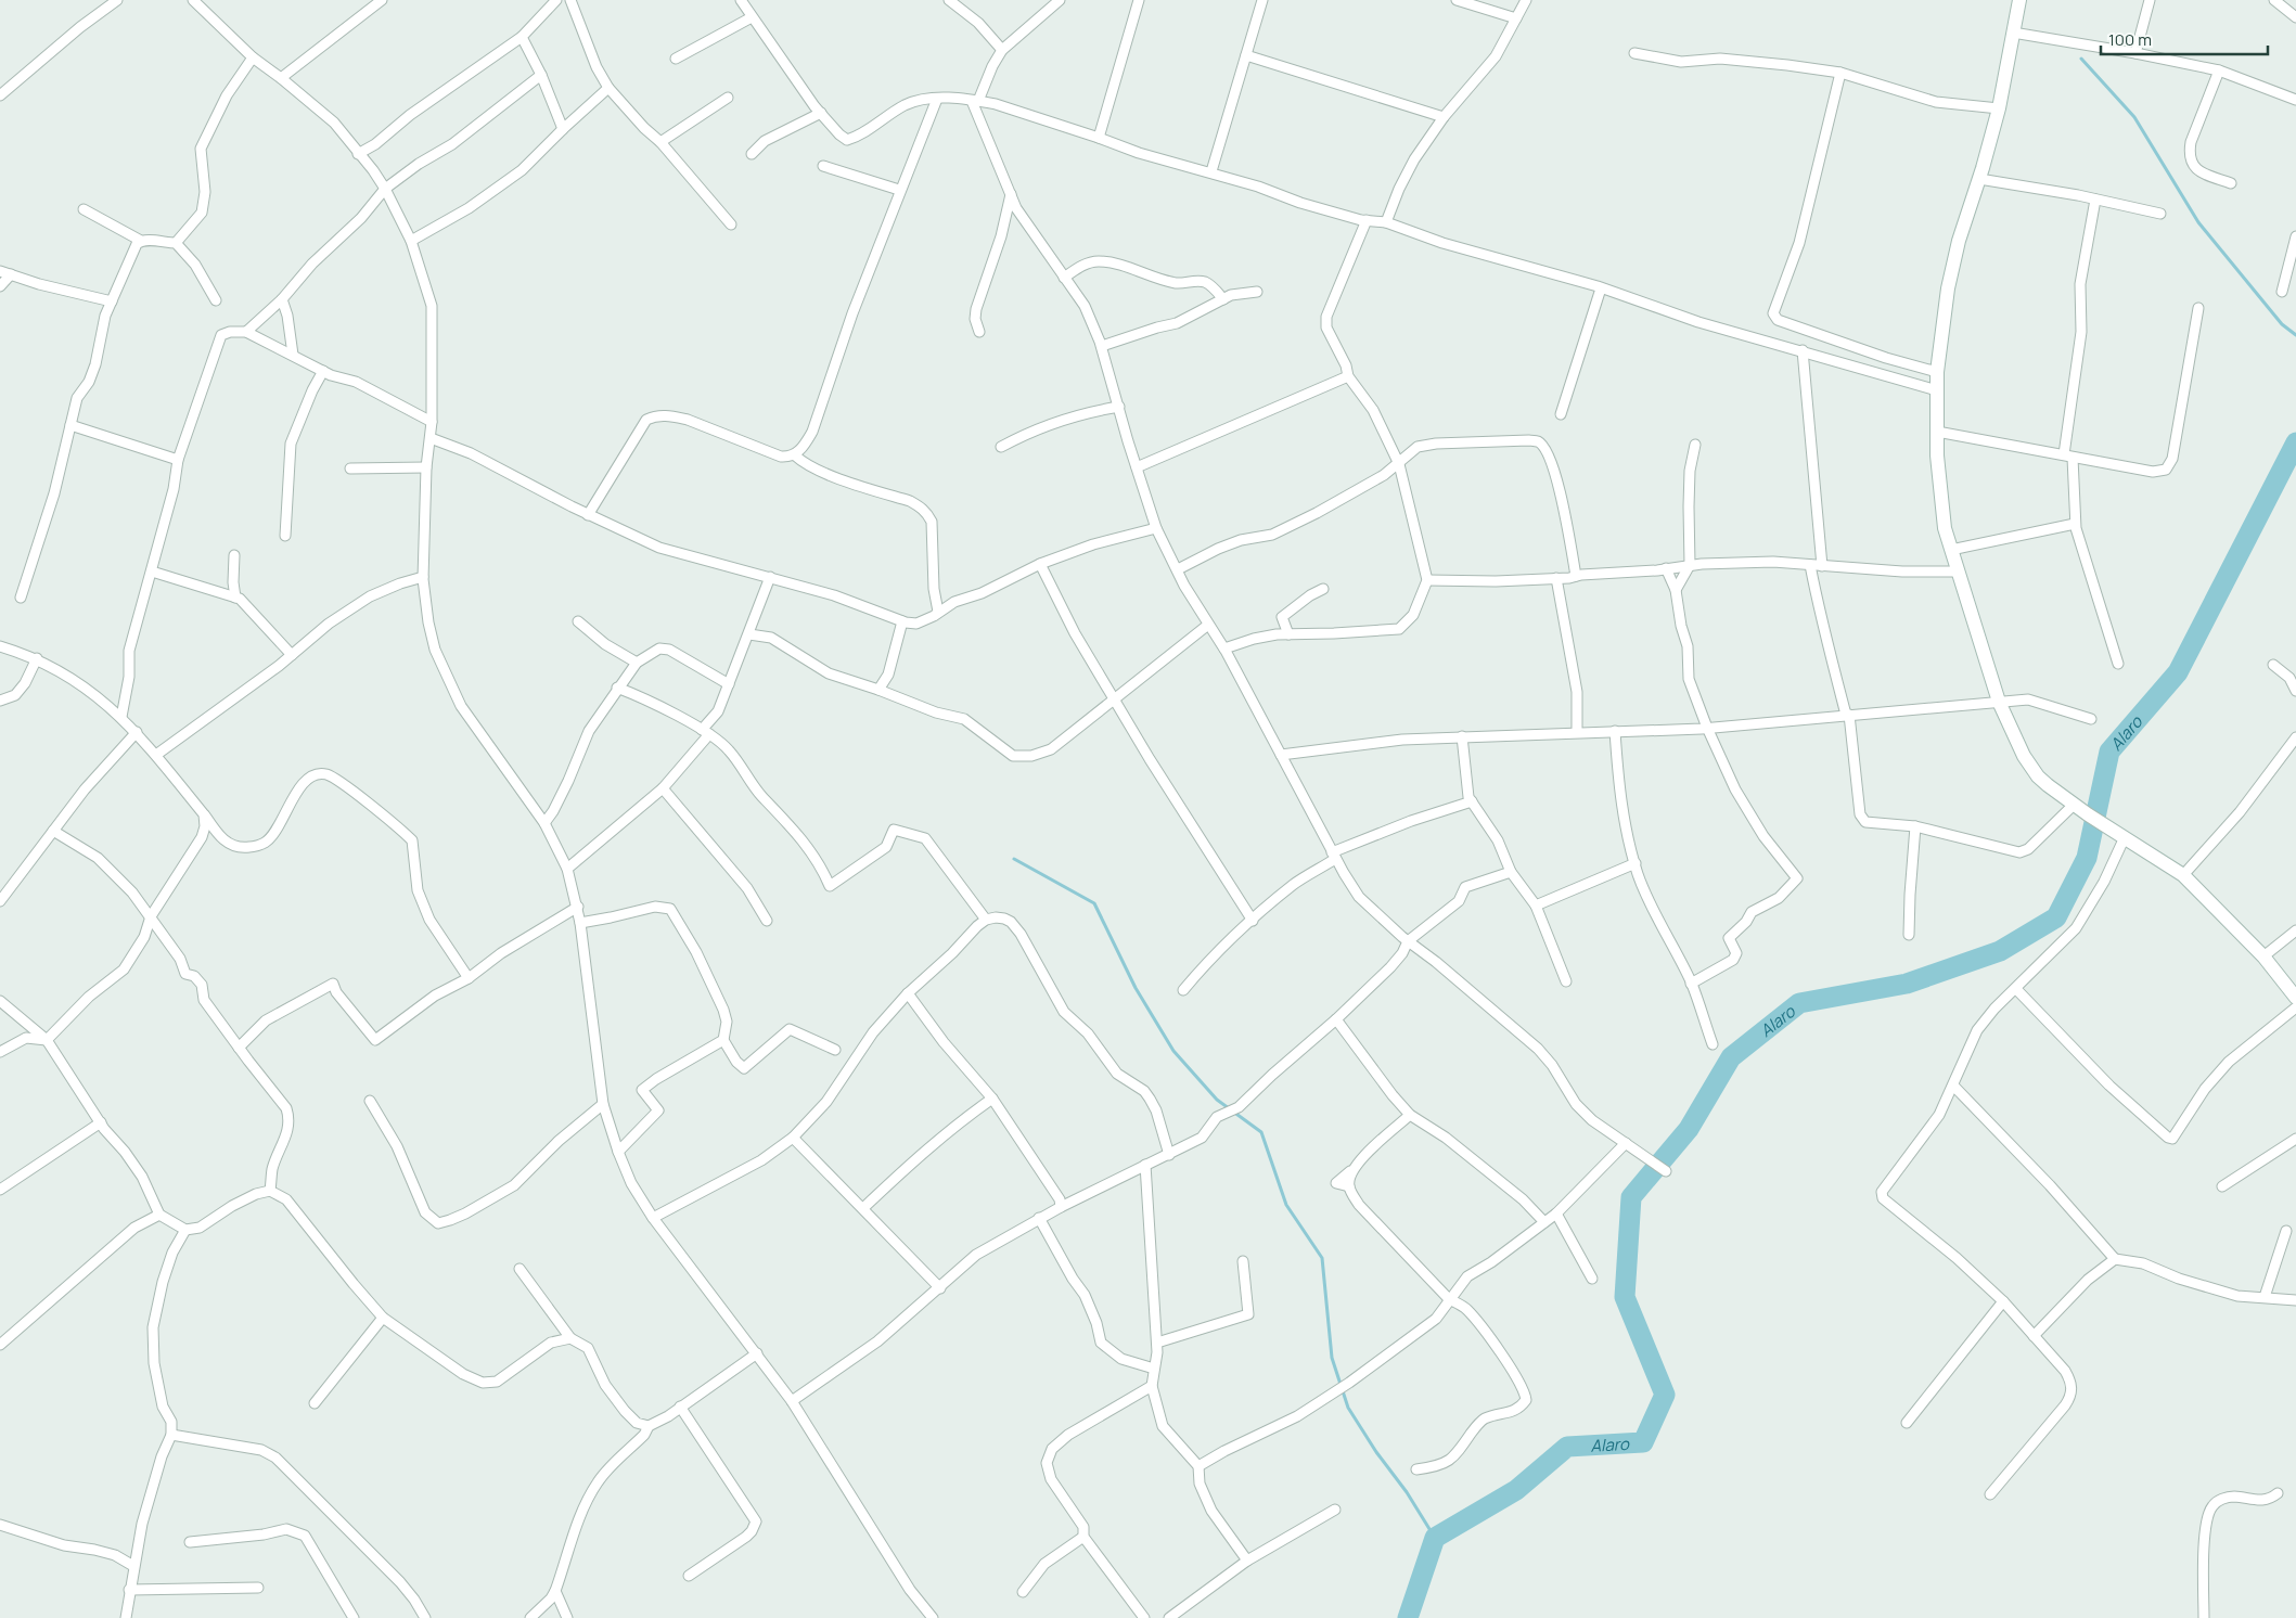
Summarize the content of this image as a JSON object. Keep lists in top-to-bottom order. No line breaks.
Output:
{"water":["Alaro"],"scale_bar":"100 m"}
